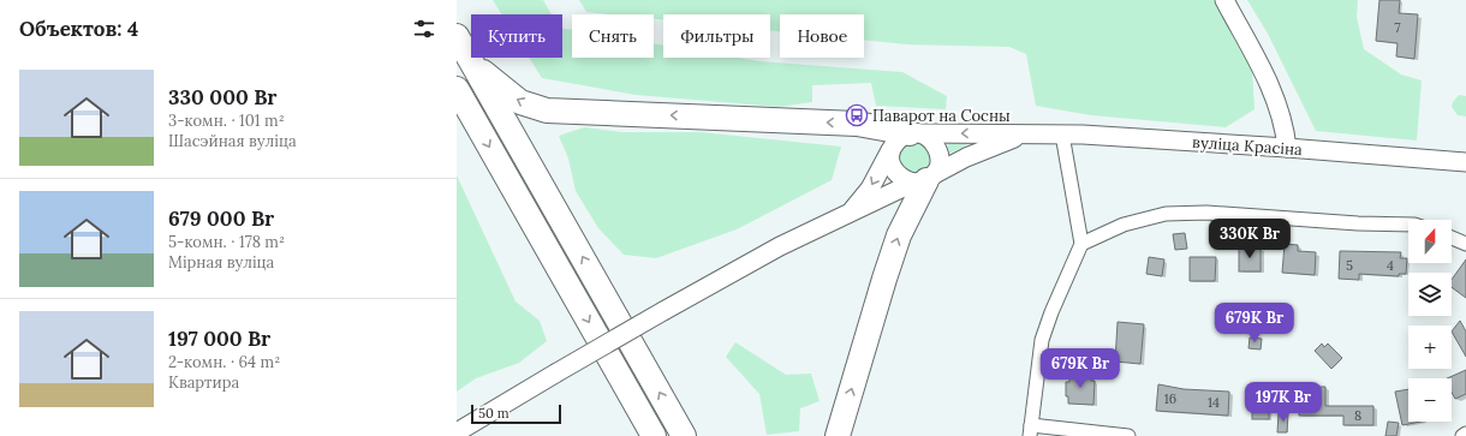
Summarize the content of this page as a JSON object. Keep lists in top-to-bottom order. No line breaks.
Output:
{"streets":{"street":["вуліца Красіна"]},"places":{"bus stop":["Паварот на Сосны"]},"house_numbers":["7","5","4","16","14","8"],"scale_bar":"50 m","north":"top","page":{"heading":"Объектов: 4","chip":["Купить","Снять","Фильтры","Новое"],"list":[{"name":"330 000 Br","note":"3-комн. · 101 m² · Шасэйная вуліца"},{"name":"679 000 Br","note":"5-комн. · 178 m² · Мірная вуліца"},{"name":"197 000 Br","note":"2-комн. · 64 m² · Квартира"}],"price":["330K Br","679K Br","679K Br","197K Br"],"map_buttons":["+","−"],"scale":"50 m"}}
